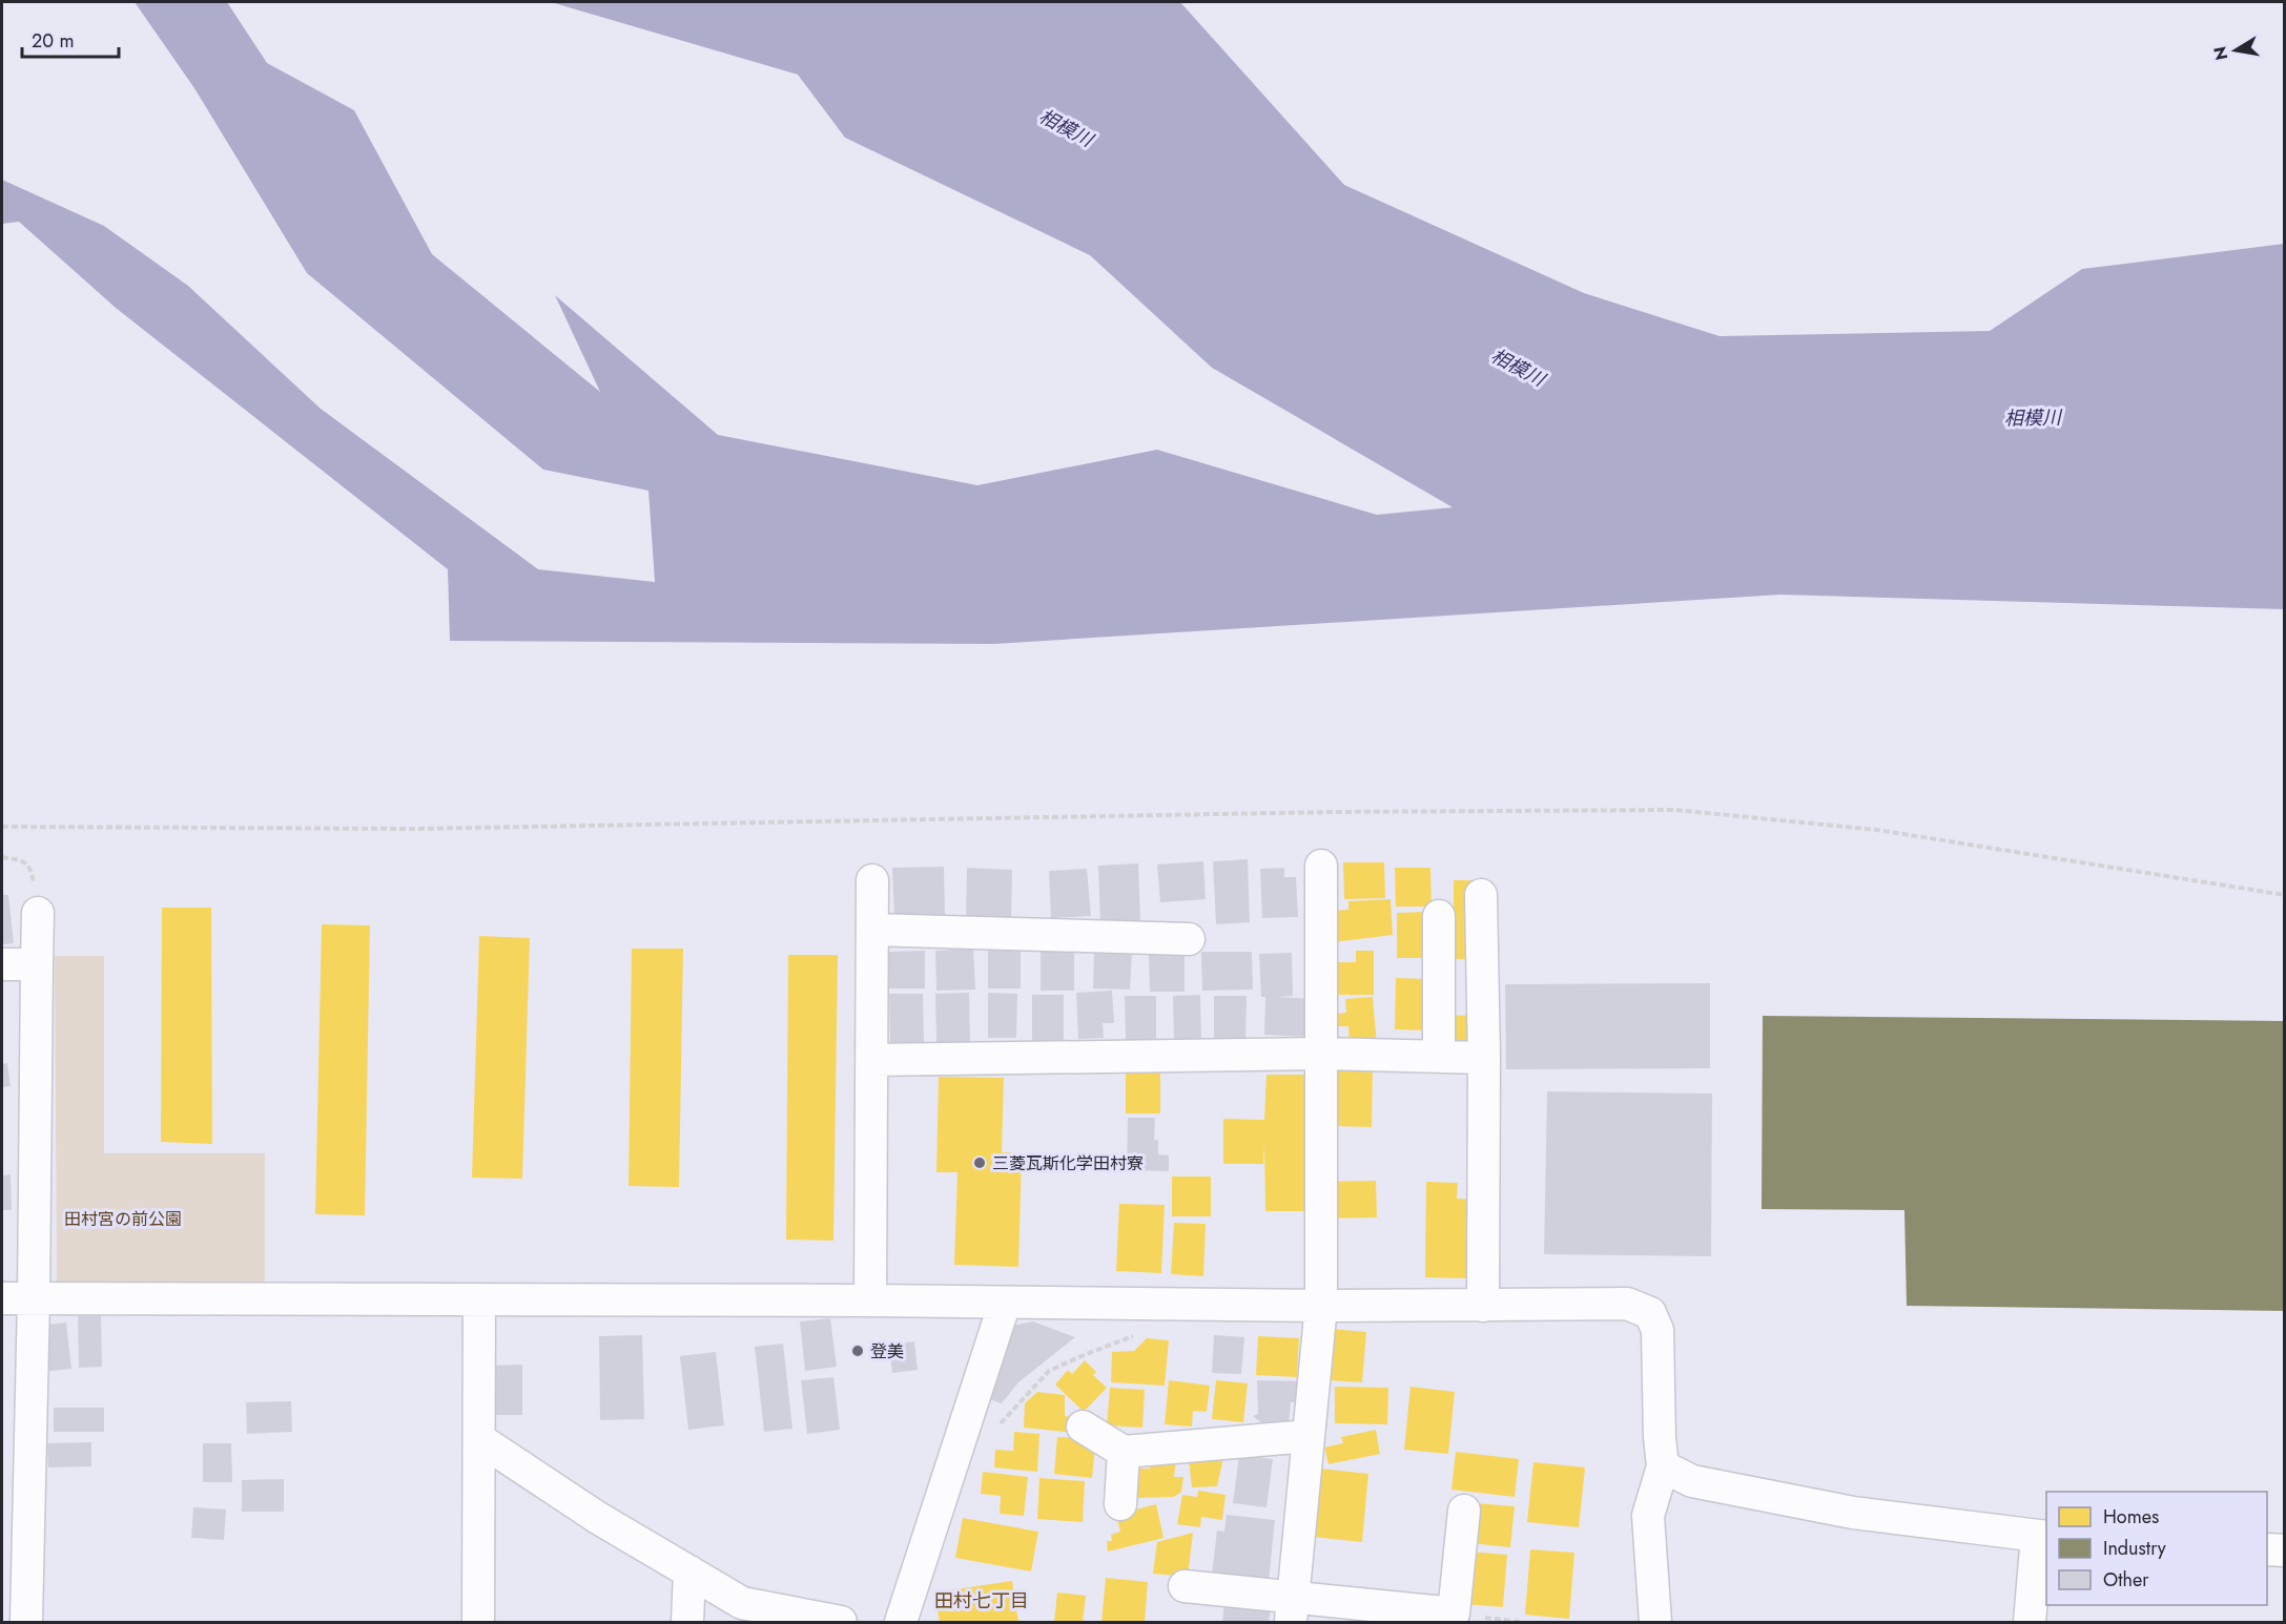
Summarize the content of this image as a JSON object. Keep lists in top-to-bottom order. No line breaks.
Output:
{"districts":["田村七丁目"],"water":["相模川"],"parks":["田村宮の前公園"],"places":["三菱瓦斯化学田村寮","登美"],"legend":["Homes","Industry","Other"],"scale_bar":"20 m","north":"left"}
